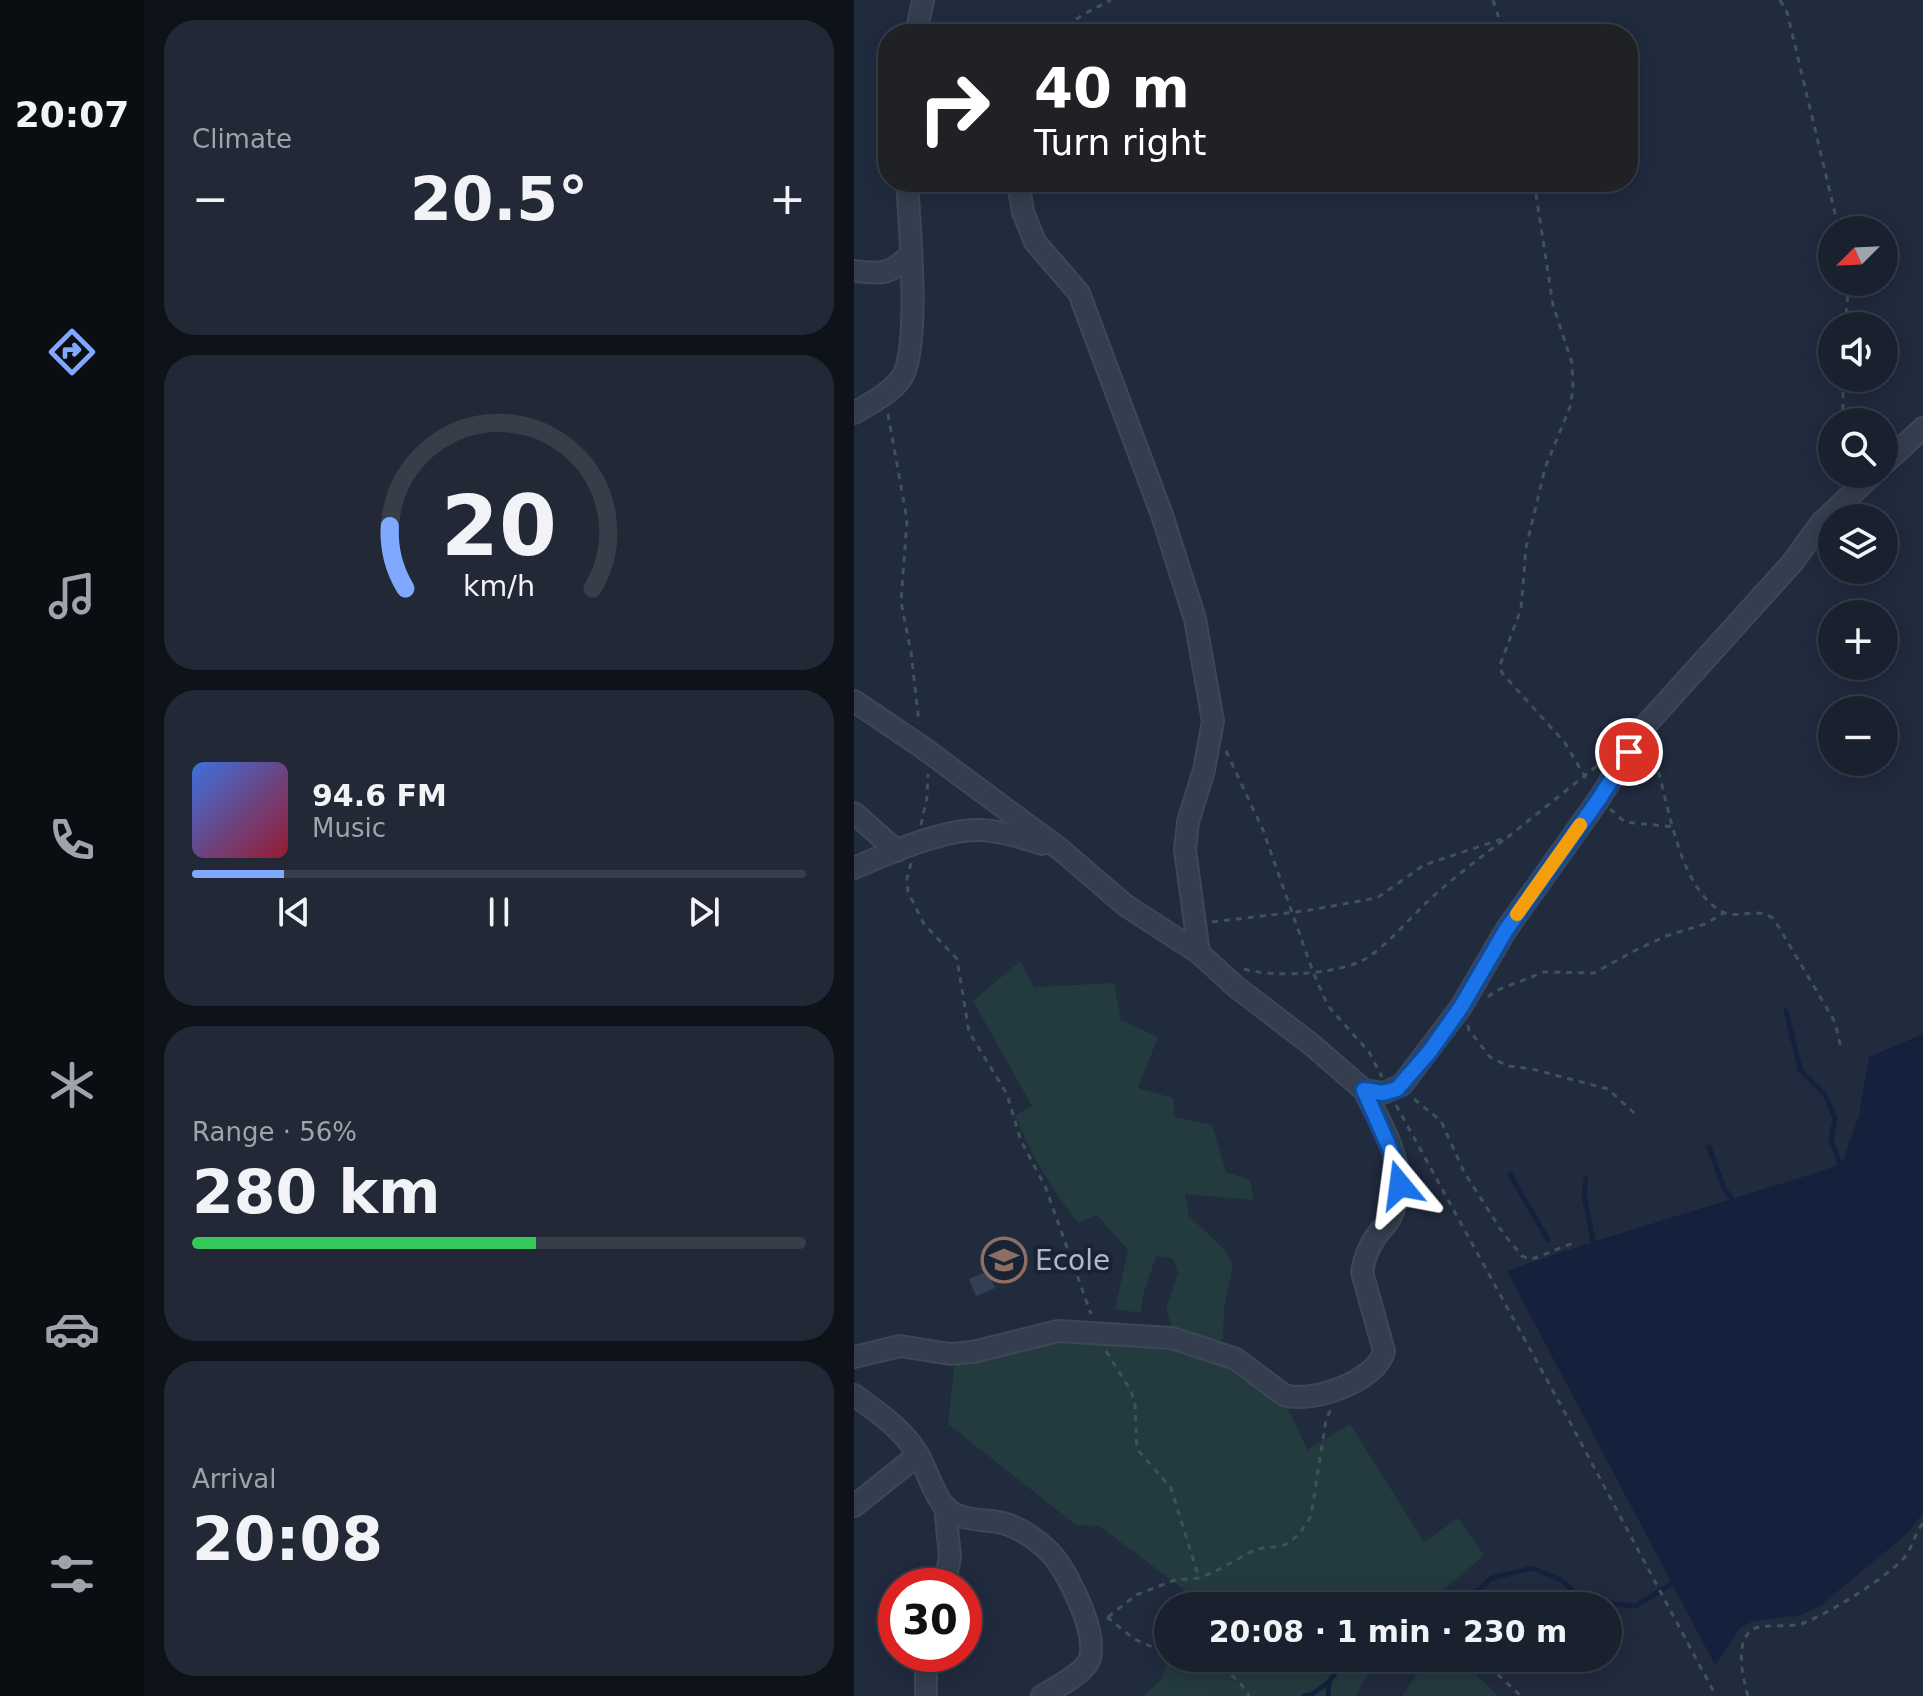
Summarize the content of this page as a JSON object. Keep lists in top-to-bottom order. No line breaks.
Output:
{"places":{"school or university":["Ecole"]},"north":"bottom left","page":{"tabs":"20:07","tile":["Climate",["Range · 56%","280 km"],["Arrival","20:08"]],"turn":["40 m","Turn right"],"heat":["−","20.5°","+"],"map_buttons":["+","−"],"song":["94.6 FM","Music"],"limit":"30","trip":"20:08 · 1 min · 230 m","gauge":["20","km/h"]}}
